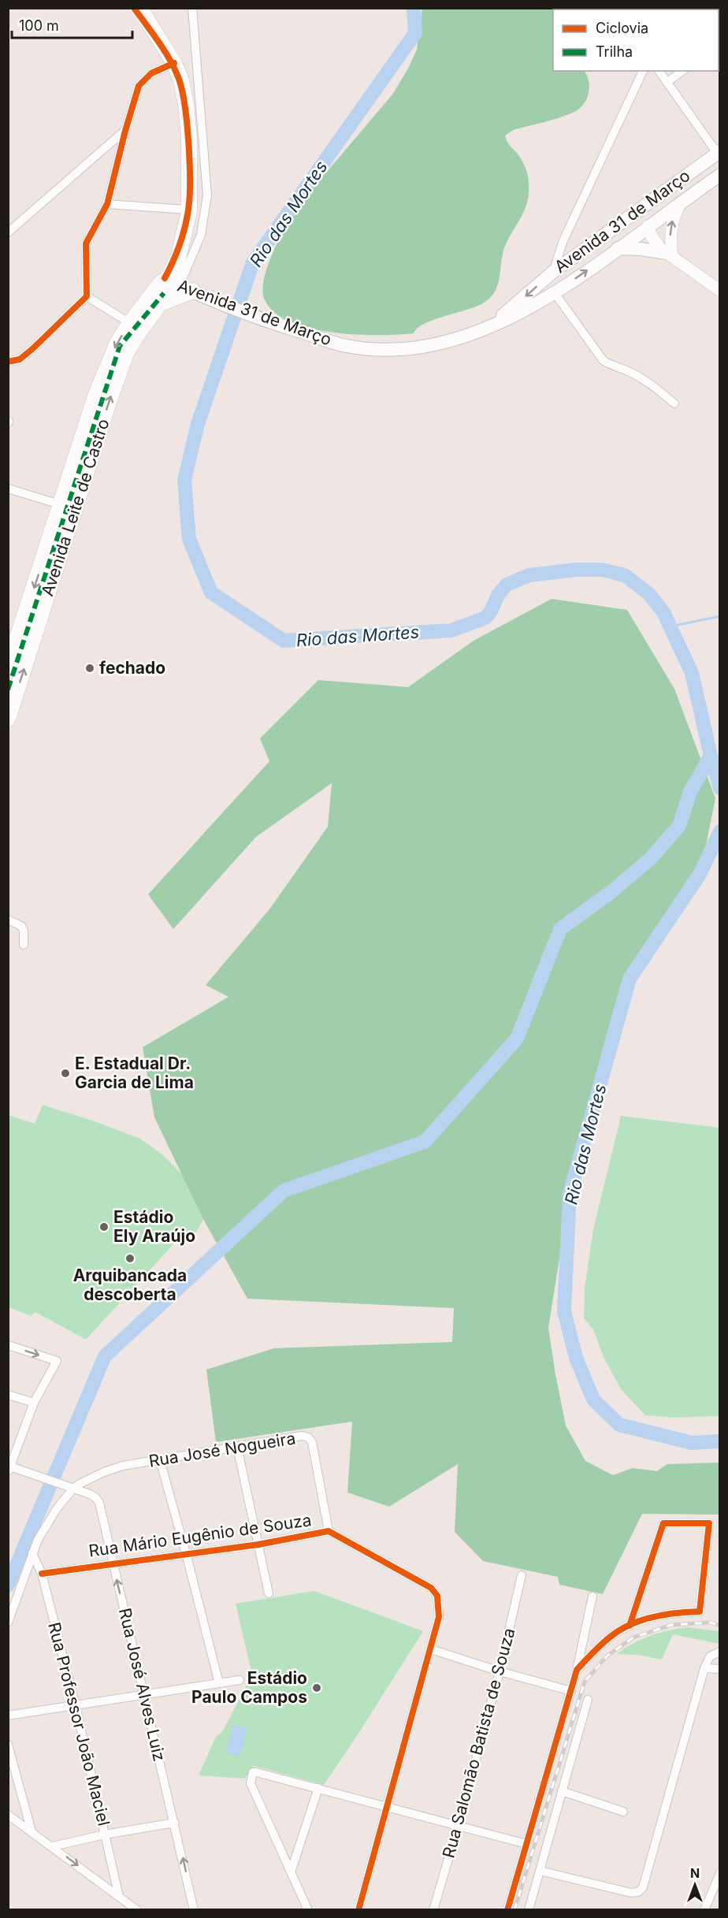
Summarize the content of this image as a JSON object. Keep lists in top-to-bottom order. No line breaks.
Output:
{"streets":{"highway":["Avenida Leite de Castro"],"main road":["Avenida 31 de Março"],"street":["Rua José Nogueira","Rua Mário Eugênio de Souza","Rua José Alves Luiz","Rua Professor João Maciel","Rua Salomão Batista de Souza"]},"crossings":[["Avenida 31 de Março","Avenida Leite de Castro"],["Rua José Nogueira","Rua Mário Eugênio de Souza"],["Rua José Nogueira","Rua José Alves Luiz"],["Rua Mário Eugênio de Souza","Rua José Alves Luiz"],["Rua Mário Eugênio de Souza","Rua Professor João Maciel"]],"one_way":["Rua José Alves Luiz"],"water":["Rio das Mortes"],"places":["fechado","E. Estadual Dr. Garcia de Lima","Estádio Ely Araújo","Arquibancada descoberta","Estádio Paulo Campos"],"legend":["Ciclovia","Trilha"],"scale_bar":"100 m","north":"top"}
